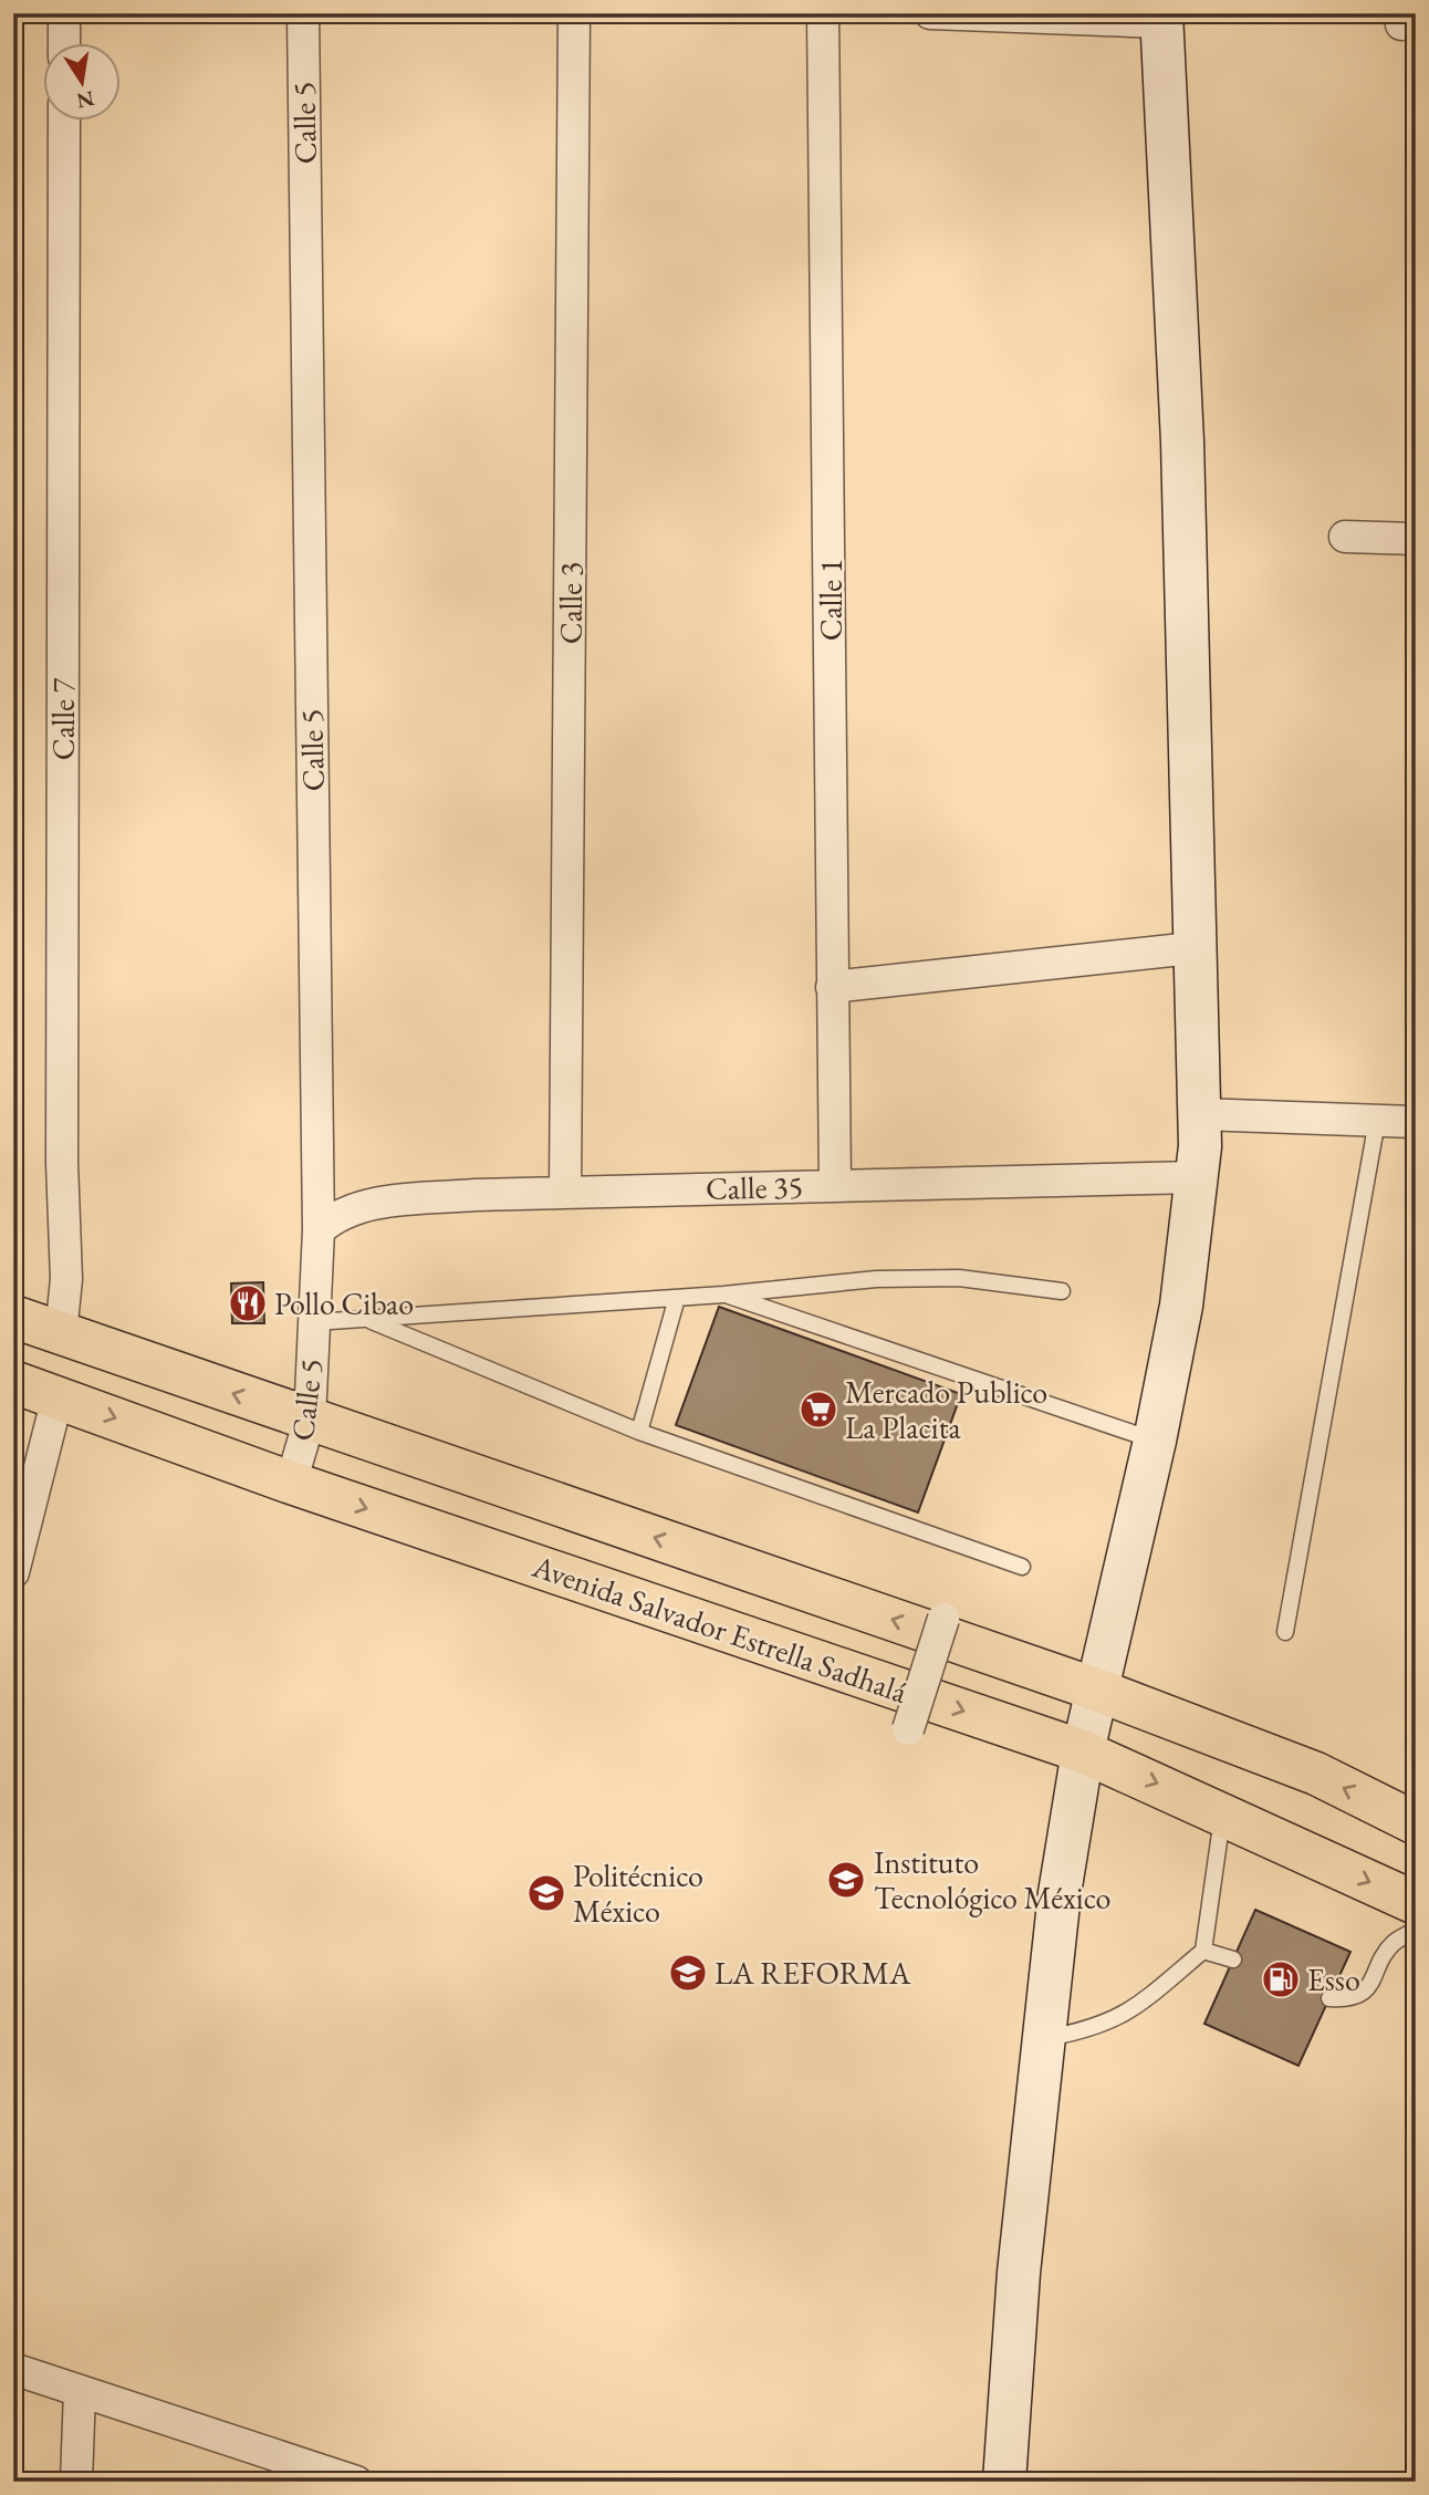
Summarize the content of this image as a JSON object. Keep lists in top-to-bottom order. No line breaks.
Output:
{"streets":{"highway":["Avenida Salvador Estrella Sadhalá"],"street":["Calle 5","Calle 1","Calle 3","Calle 7","Calle 35"]},"crossings":[["Calle 5","Calle 35"],["Calle 5","Avenida Salvador Estrella Sadhalá"],["Calle 1","Calle 35"],["Calle 3","Calle 35"],["Calle 7","Avenida Salvador Estrella Sadhalá"]],"places":{"restaurant":["Pollo Cibao"],"supermarket":["Mercado Publico La Placita"],"school or university":["Instituto Tecnológico México","Politécnico México","LA REFORMA"],"fuel station":["Esso"]},"north":"bottom"}
